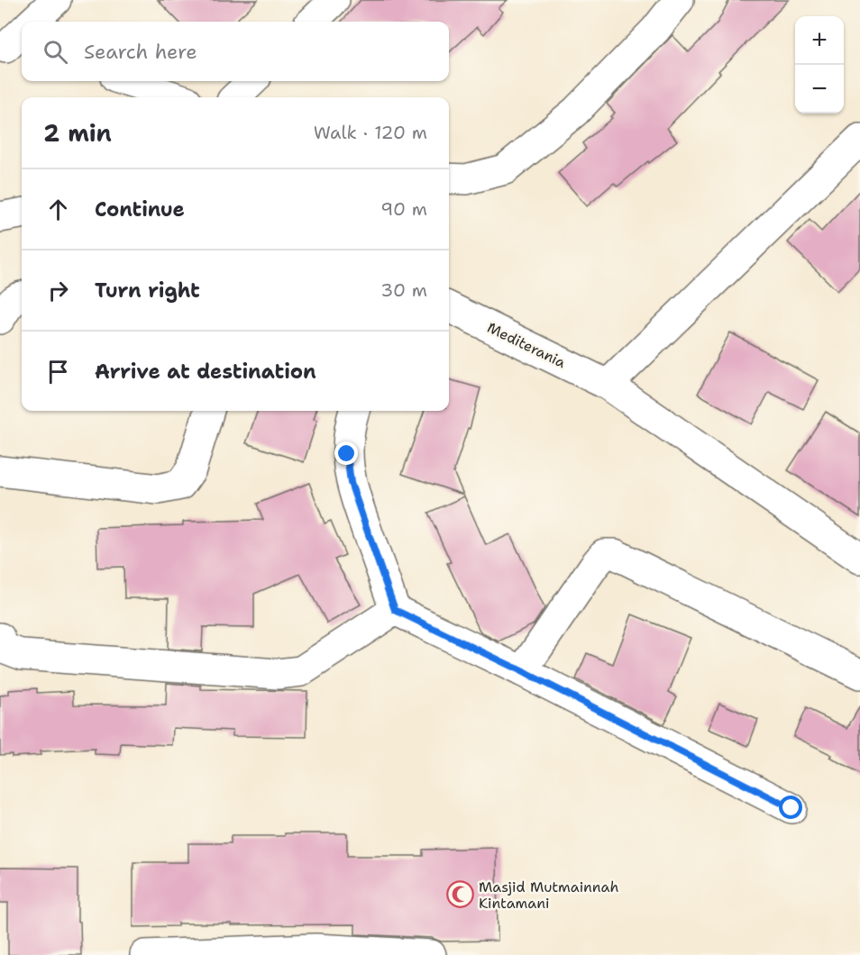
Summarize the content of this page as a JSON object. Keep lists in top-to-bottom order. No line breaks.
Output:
{"streets":{"street":["Mediterania"]},"places":{"mosque":["Masjid Mutmainnah Kintamani"]},"page":{"map_buttons":["+","−"],"search":"Search here","heading":["2 min","Walk · 120 m"],"list":[["Continue","90 m"],["Turn right","30 m"],"Arrive at destination"]}}
